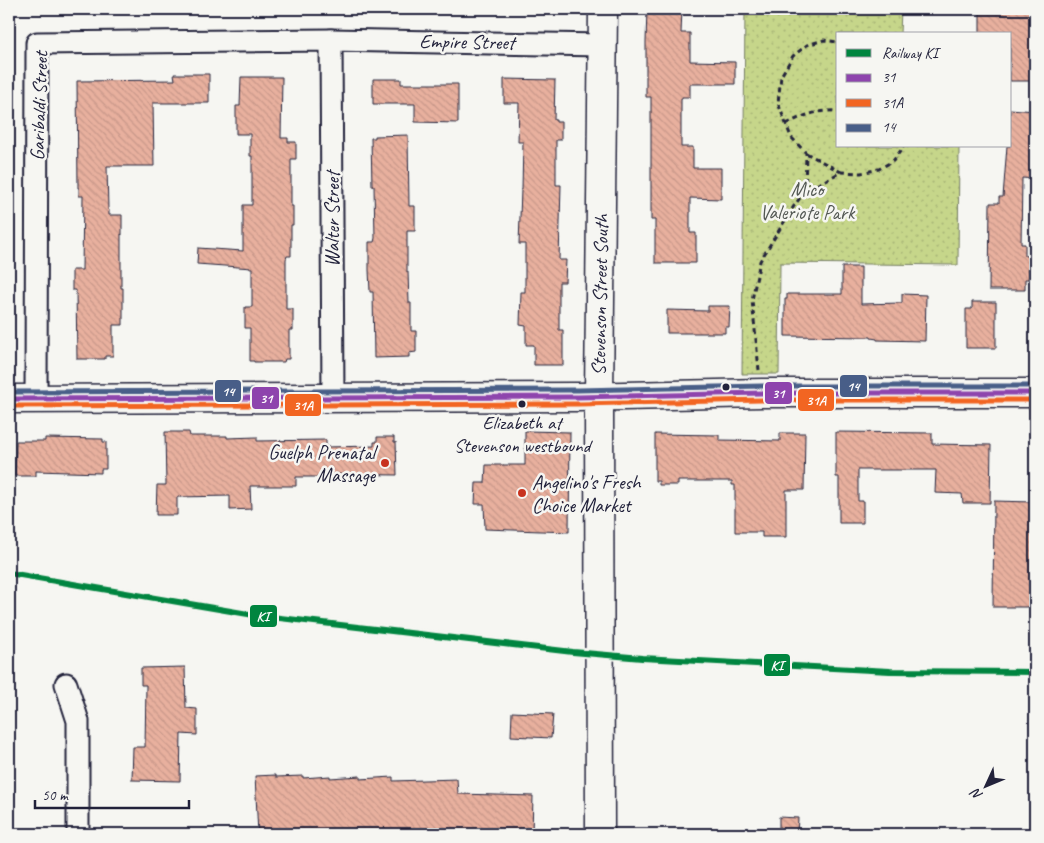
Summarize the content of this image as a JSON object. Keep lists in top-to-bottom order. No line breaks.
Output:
{"streets":{"main road":["Stevenson Street South"],"street":["Empire Street","Garibaldi Street","Walter Street"]},"crossings":[["Empire Street","Garibaldi Street"],["Empire Street","Walter Street"],["Empire Street","Stevenson Street South"],["Garibaldi Street","Walter Street"]],"parks":["Mico Valeriote Park"],"places":["Elizabeth at Stevenson westbound","Guelph Prenatal Massage","Angelino's Fresh Choice Market"],"lines":["transit line 14","transit line 31","transit line 31A","rail line KI"],"legend":["Railway KI","31","31A","14"],"scale_bar":"50 m","north":"bottom left"}
